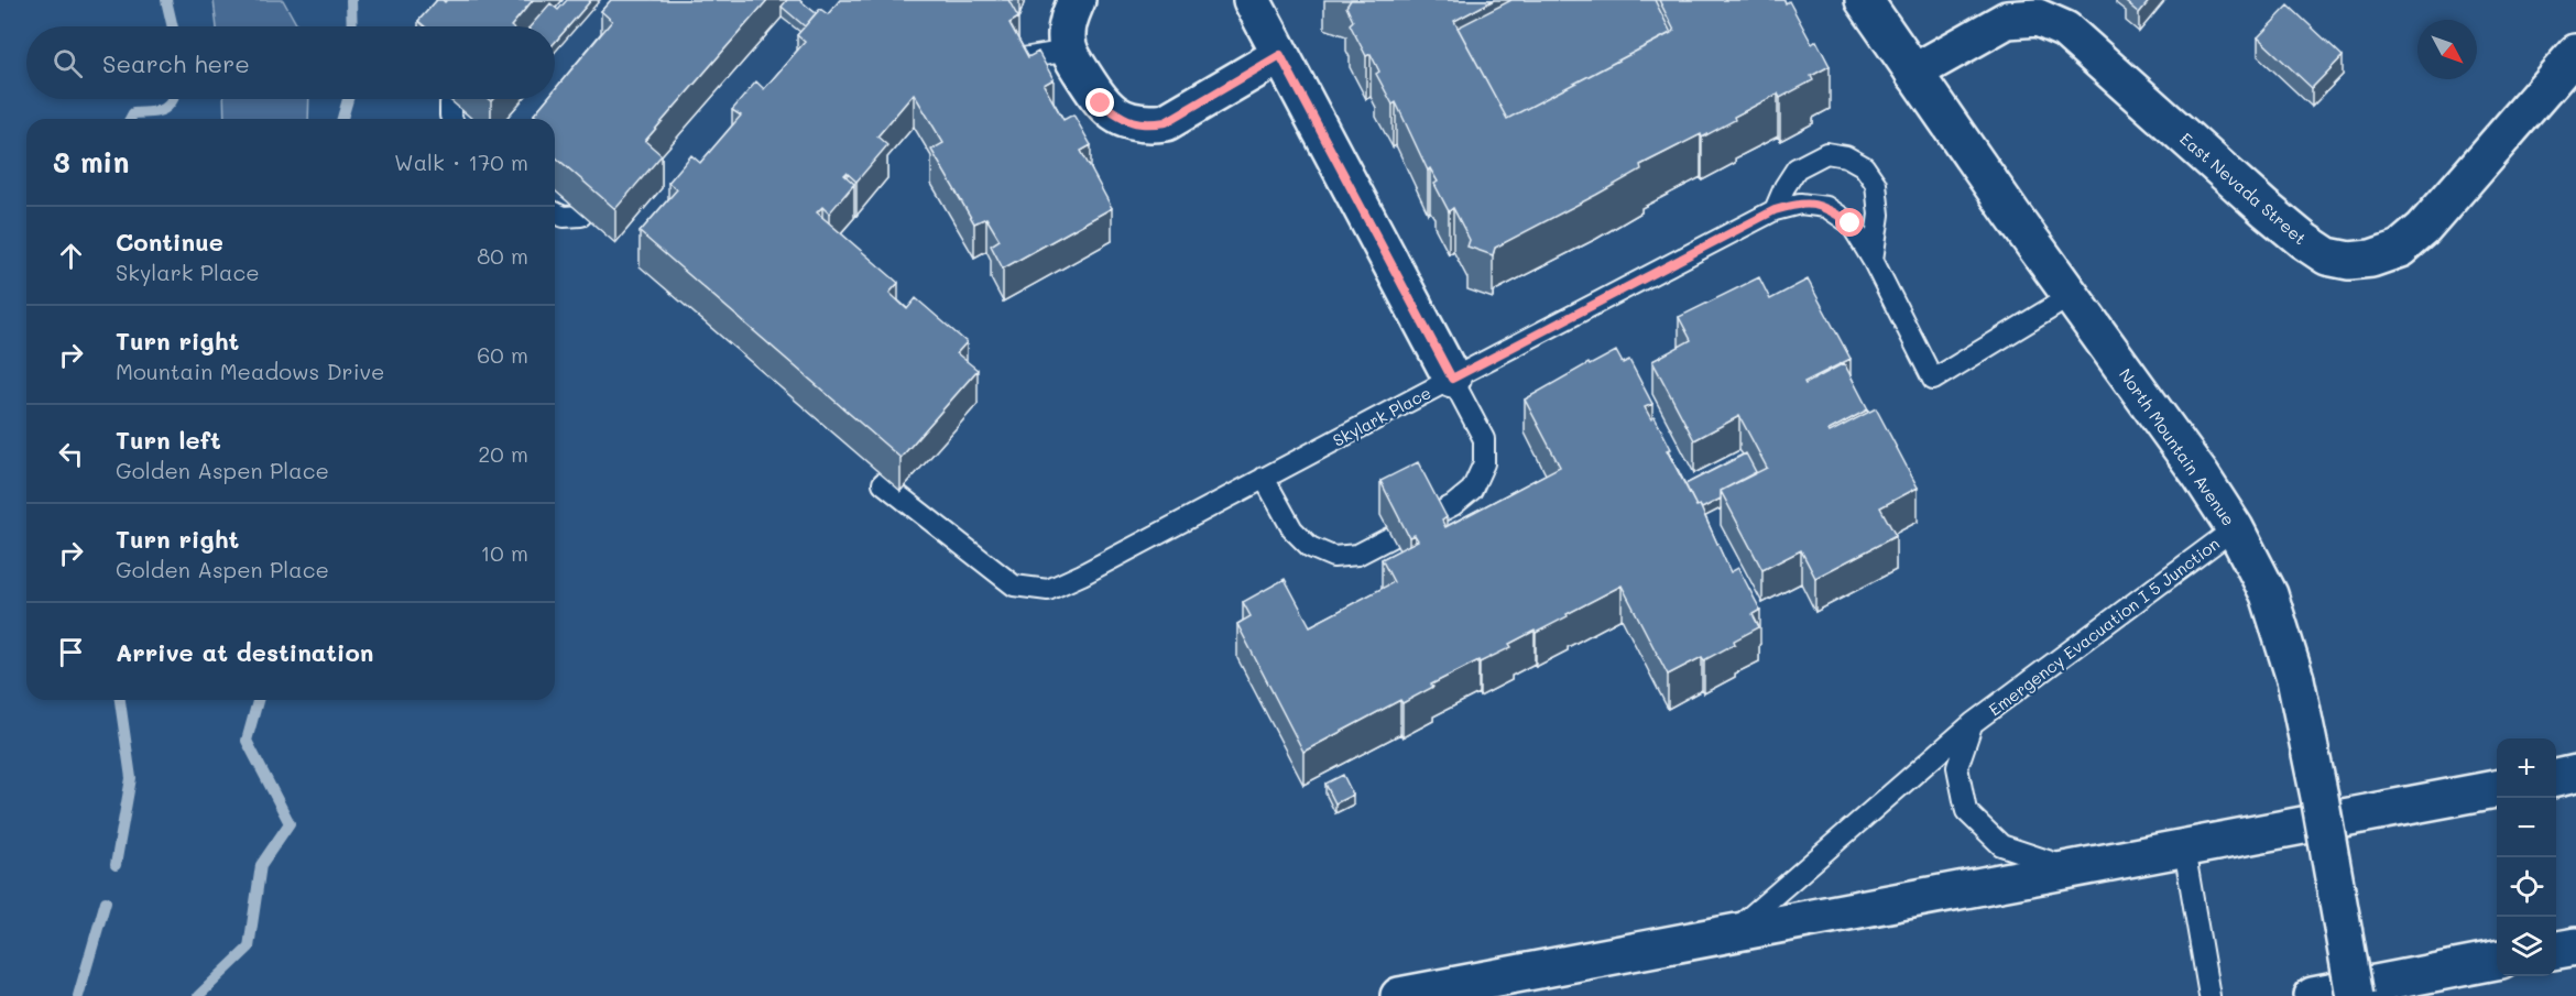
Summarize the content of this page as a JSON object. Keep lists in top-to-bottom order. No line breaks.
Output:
{"streets":{"main road":["East Nevada Street","North Mountain Avenue"],"lane":["Skylark Place","Emergency Evacuation I 5 Junction"]},"crossings":[["East Nevada Street","North Mountain Avenue"],["North Mountain Avenue","Emergency Evacuation I 5 Junction"]],"north":"bottom right","page":{"search":"Search here","heading":["3 min","Walk · 170 m"],"list":[["Continue","Skylark Place","80 m"],["Turn right","Mountain Meadows Drive","60 m"],["Turn left","Golden Aspen Place","20 m"],["Turn right","Golden Aspen Place","10 m"],"Arrive at destination"],"map_buttons":["+","−"]}}
